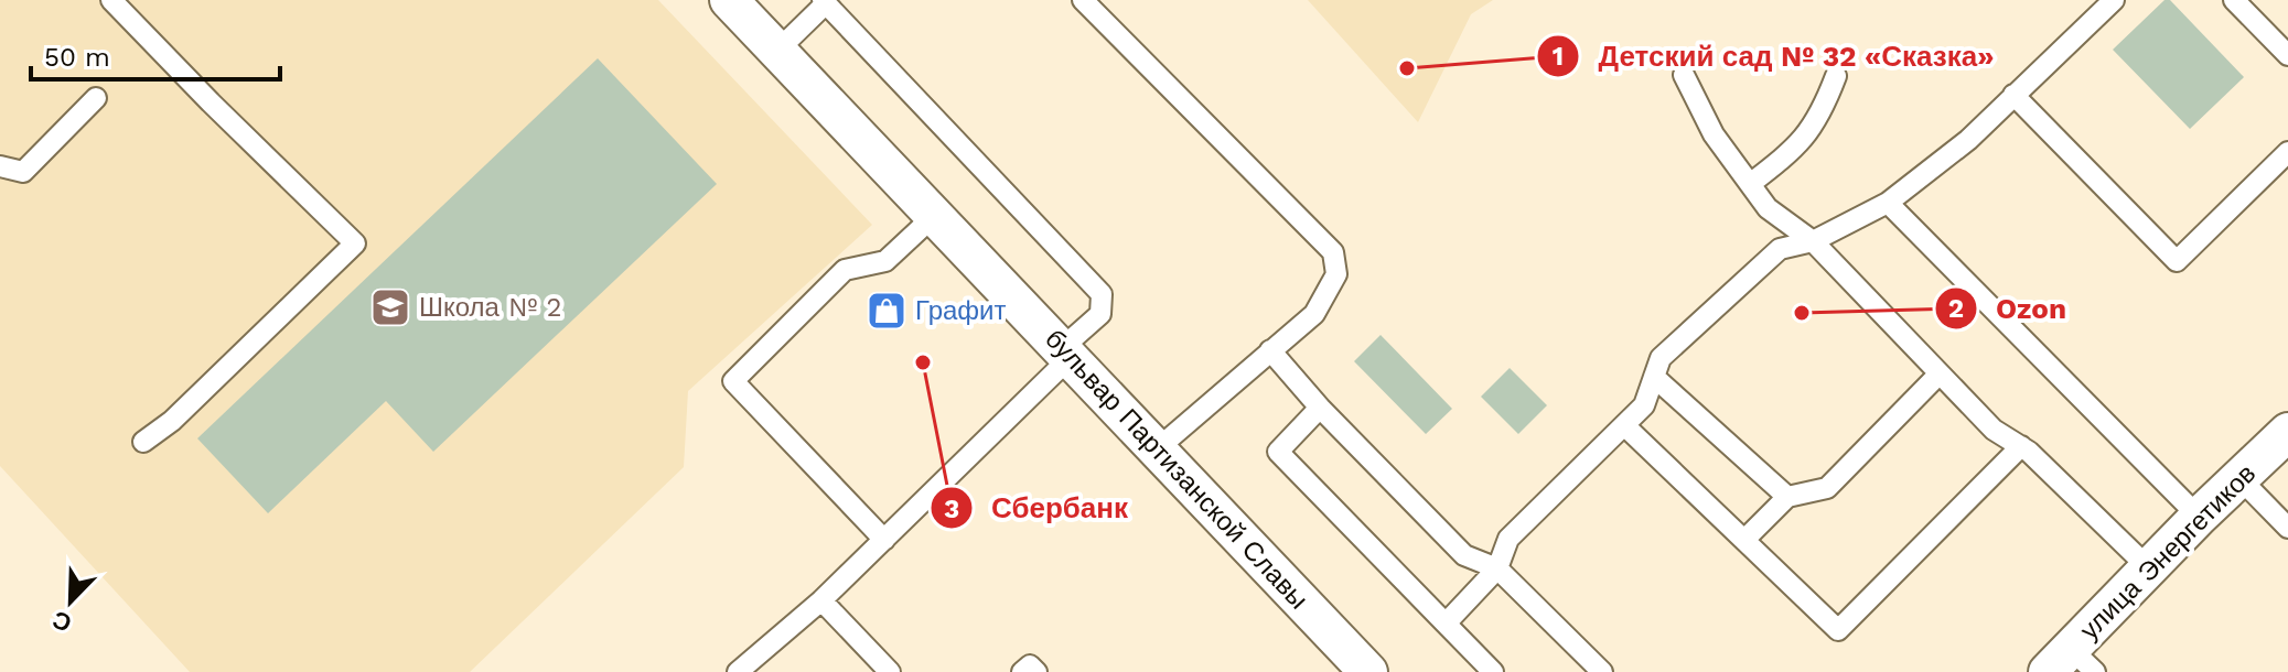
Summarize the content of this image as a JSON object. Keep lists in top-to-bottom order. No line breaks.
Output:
{"streets":{"street":["бульвар Партизанской Славы","улица Энергетиков"]},"places":{"other":["Детский сад № 32 «Сказка»","Ozon","Сбербанк"],"school or university":["Школа № 2"],"shop":["Графит"]},"scale_bar":"50 m","north":"bottom left"}
